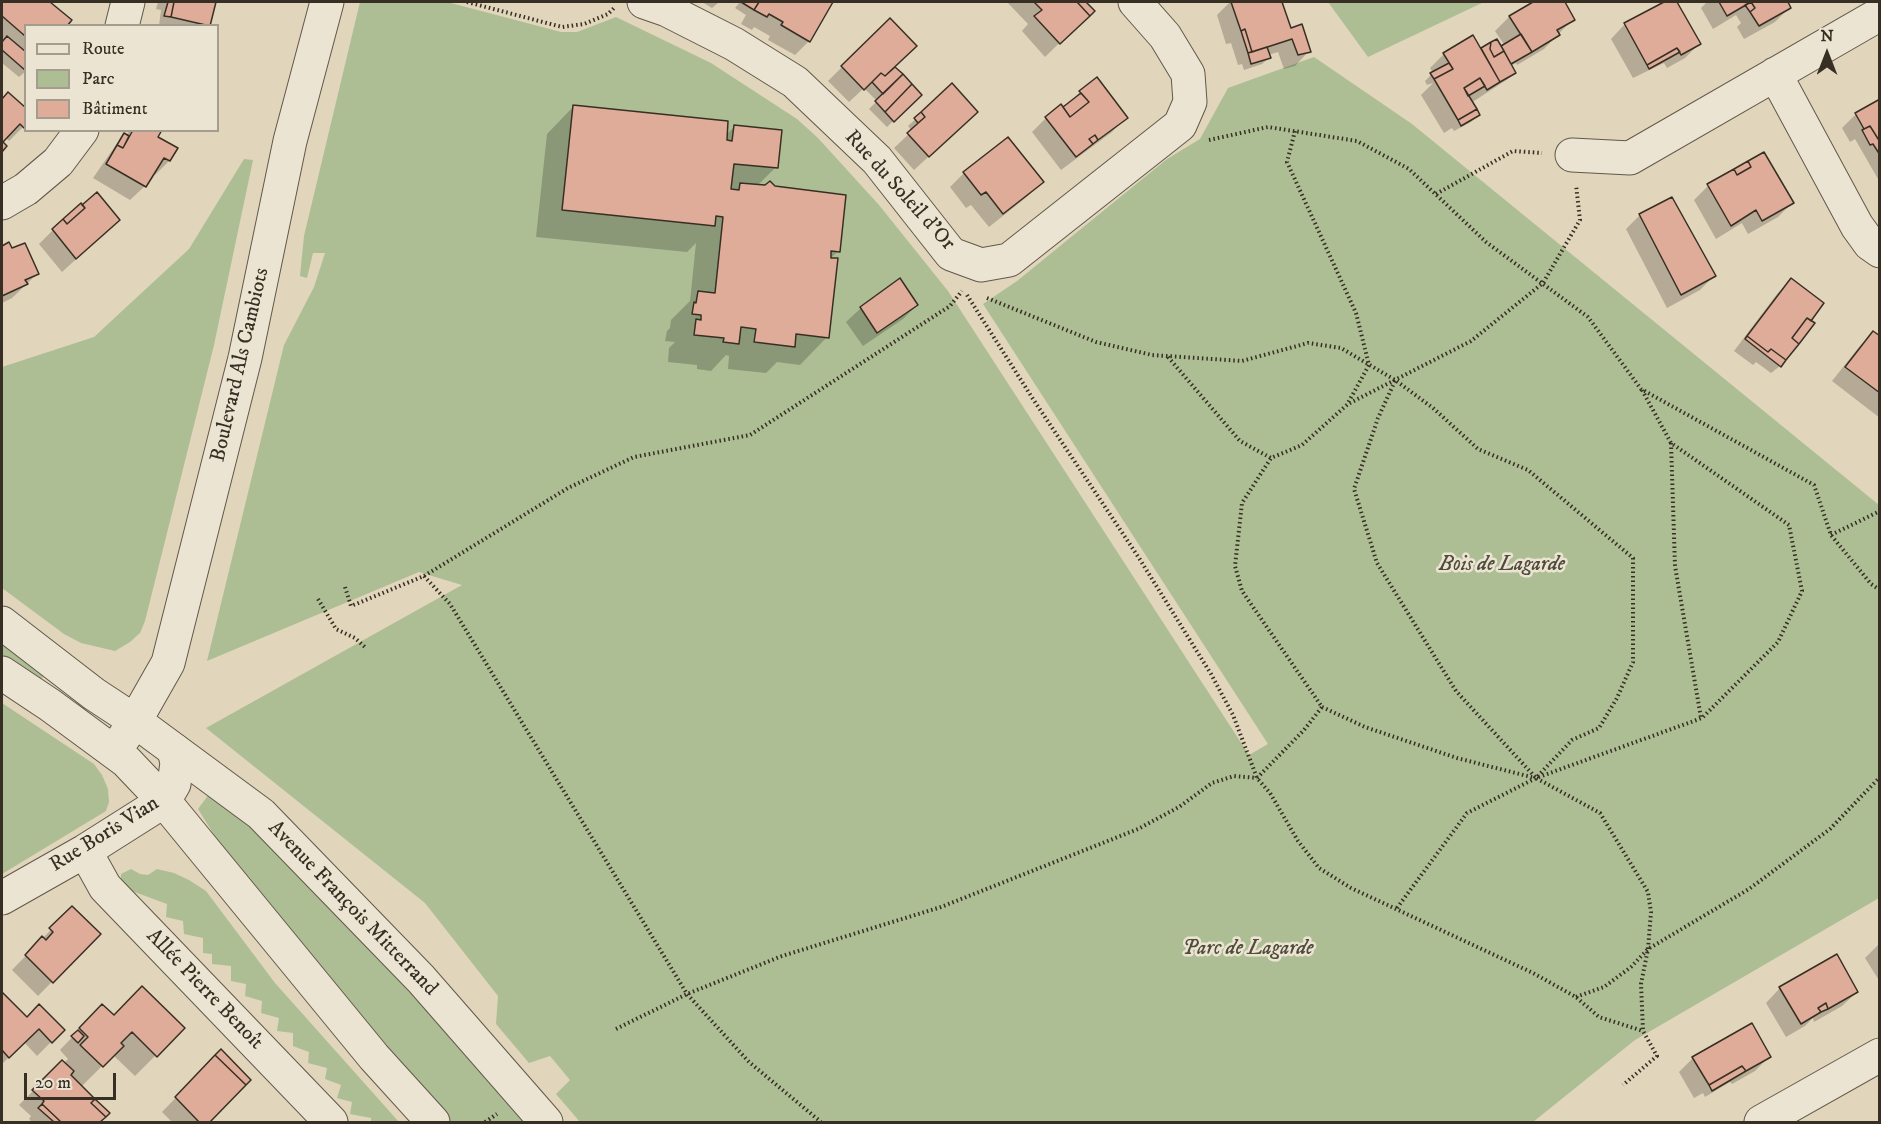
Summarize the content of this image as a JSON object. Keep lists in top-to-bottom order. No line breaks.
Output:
{"streets":{"street":["Rue du Soleil d'Or","Boulevard Als Cambiots","Rue Boris Vian","Avenue François Mitterrand","Allée Pierre Benoît"]},"crossings":[["Boulevard Als Cambiots","Avenue François Mitterrand"],["Rue Boris Vian","Avenue François Mitterrand"],["Rue Boris Vian","Allée Pierre Benoît"]],"parks":["Bois de Lagarde","Parc de Lagarde"],"legend":["Route","Parc","Bâtiment"],"scale_bar":"20 m","north":"top"}
